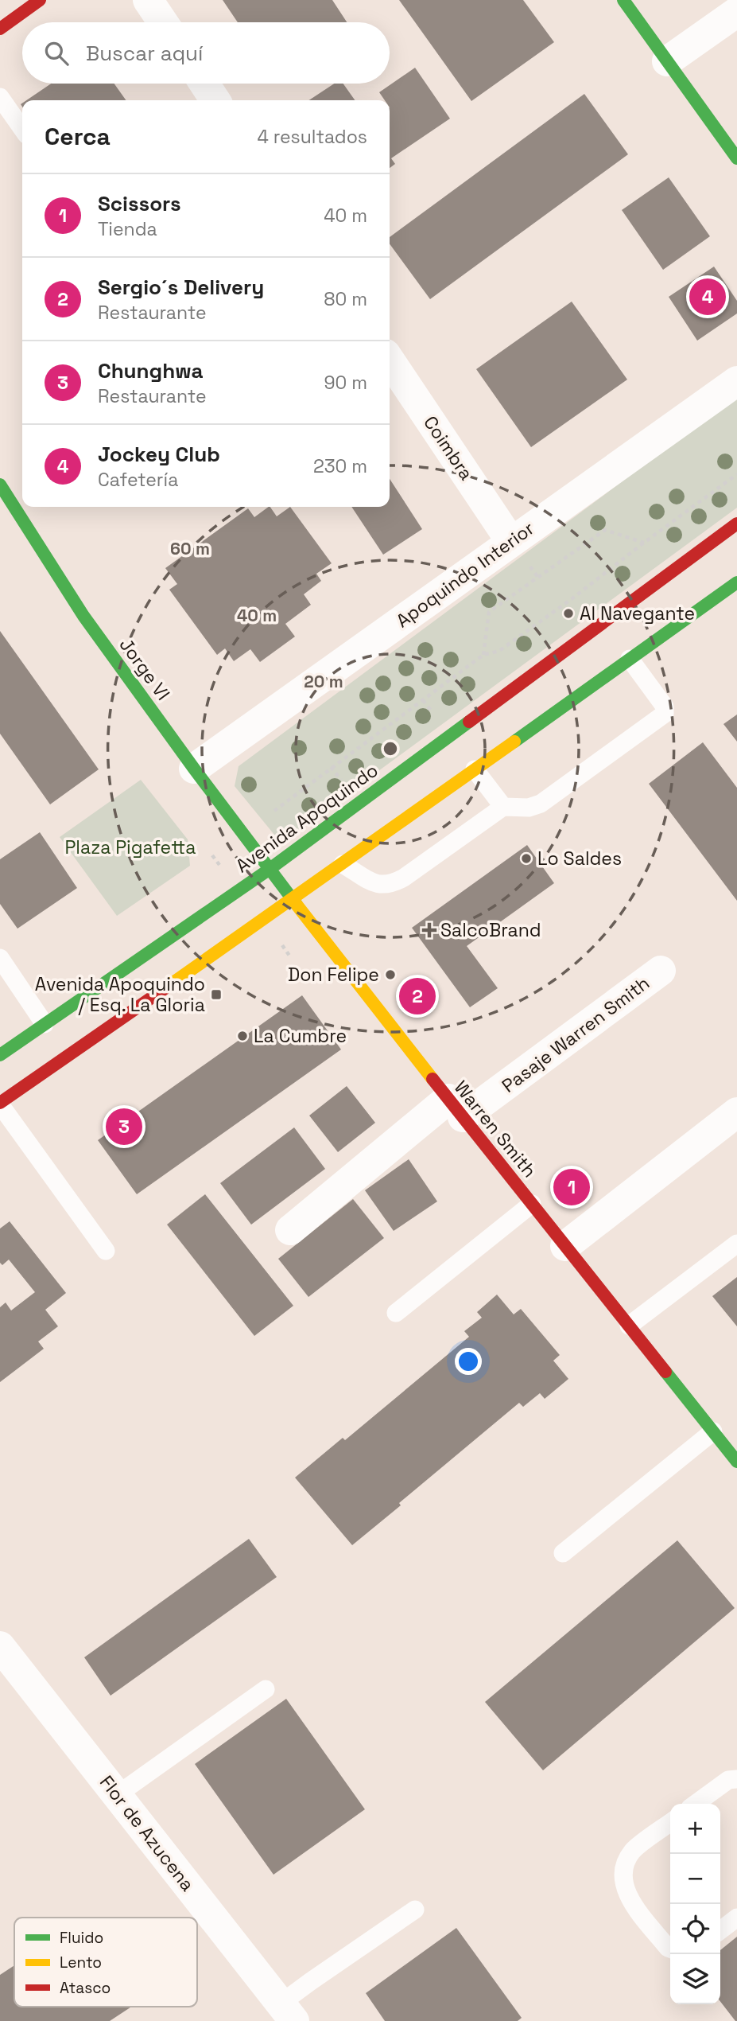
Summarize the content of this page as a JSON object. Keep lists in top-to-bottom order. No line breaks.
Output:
{"streets":{"main road":["Jorge VI","Avenida Apoquindo","Warren Smith"],"street":["Coimbra","Apoquindo Interior","Pasaje Warren Smith","Flor de Azucena"]},"crossings":[["Coimbra","Apoquindo Interior"],["Apoquindo Interior","Jorge VI"],["Jorge VI","Avenida Apoquindo"],["Jorge VI","Warren Smith"],["Avenida Apoquindo","Warren Smith"],["Pasaje Warren Smith","Warren Smith"]],"parks":["Plaza Pigafetta"],"places":{"other":["Al Navegante","Lo Saldes","Don Felipe","La Cumbre"],"health":["SalcoBrand"],"transit":["Avenida Apoquindo / Esq. La Gloria"]},"legend":["Fluido","Lento","Atasco"],"page":{"search":"Buscar aquí","heading":["Cerca","4 resultados"],"list":[{"mark":"1","name":"Scissors","note":"Tienda","value":"40 m"},{"mark":"2","name":"Sergio´s Delivery","note":"Restaurante","value":"80 m"},{"mark":"3","name":"Chunghwa","note":"Restaurante","value":"90 m"},{"mark":"4","name":"Jockey Club","note":"Cafetería","value":"230 m"}],"pins":["4","2","3","1"],"map_buttons":["+","−"]},"rings":["60 m","40 m","20 m"]}
